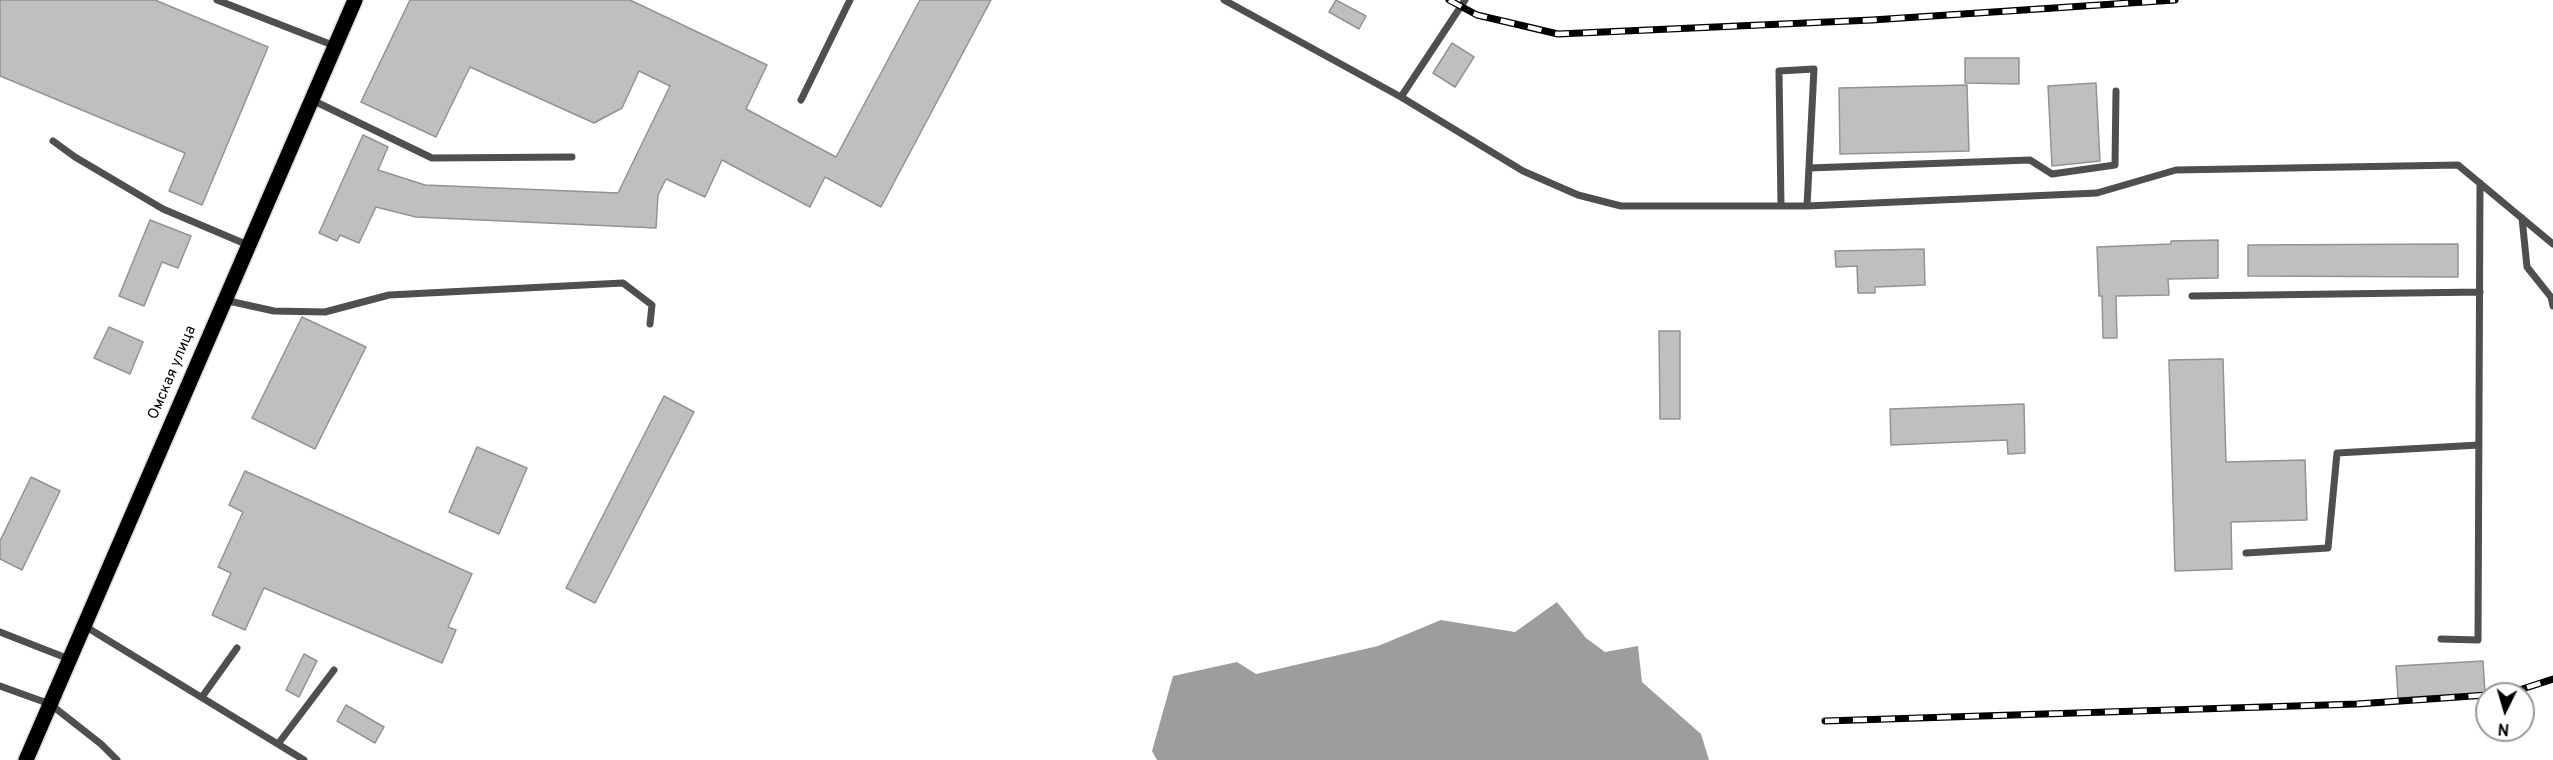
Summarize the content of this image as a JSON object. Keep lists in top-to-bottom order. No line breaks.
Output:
{"streets":{"main road":["Омская улица"]},"north":"bottom"}
